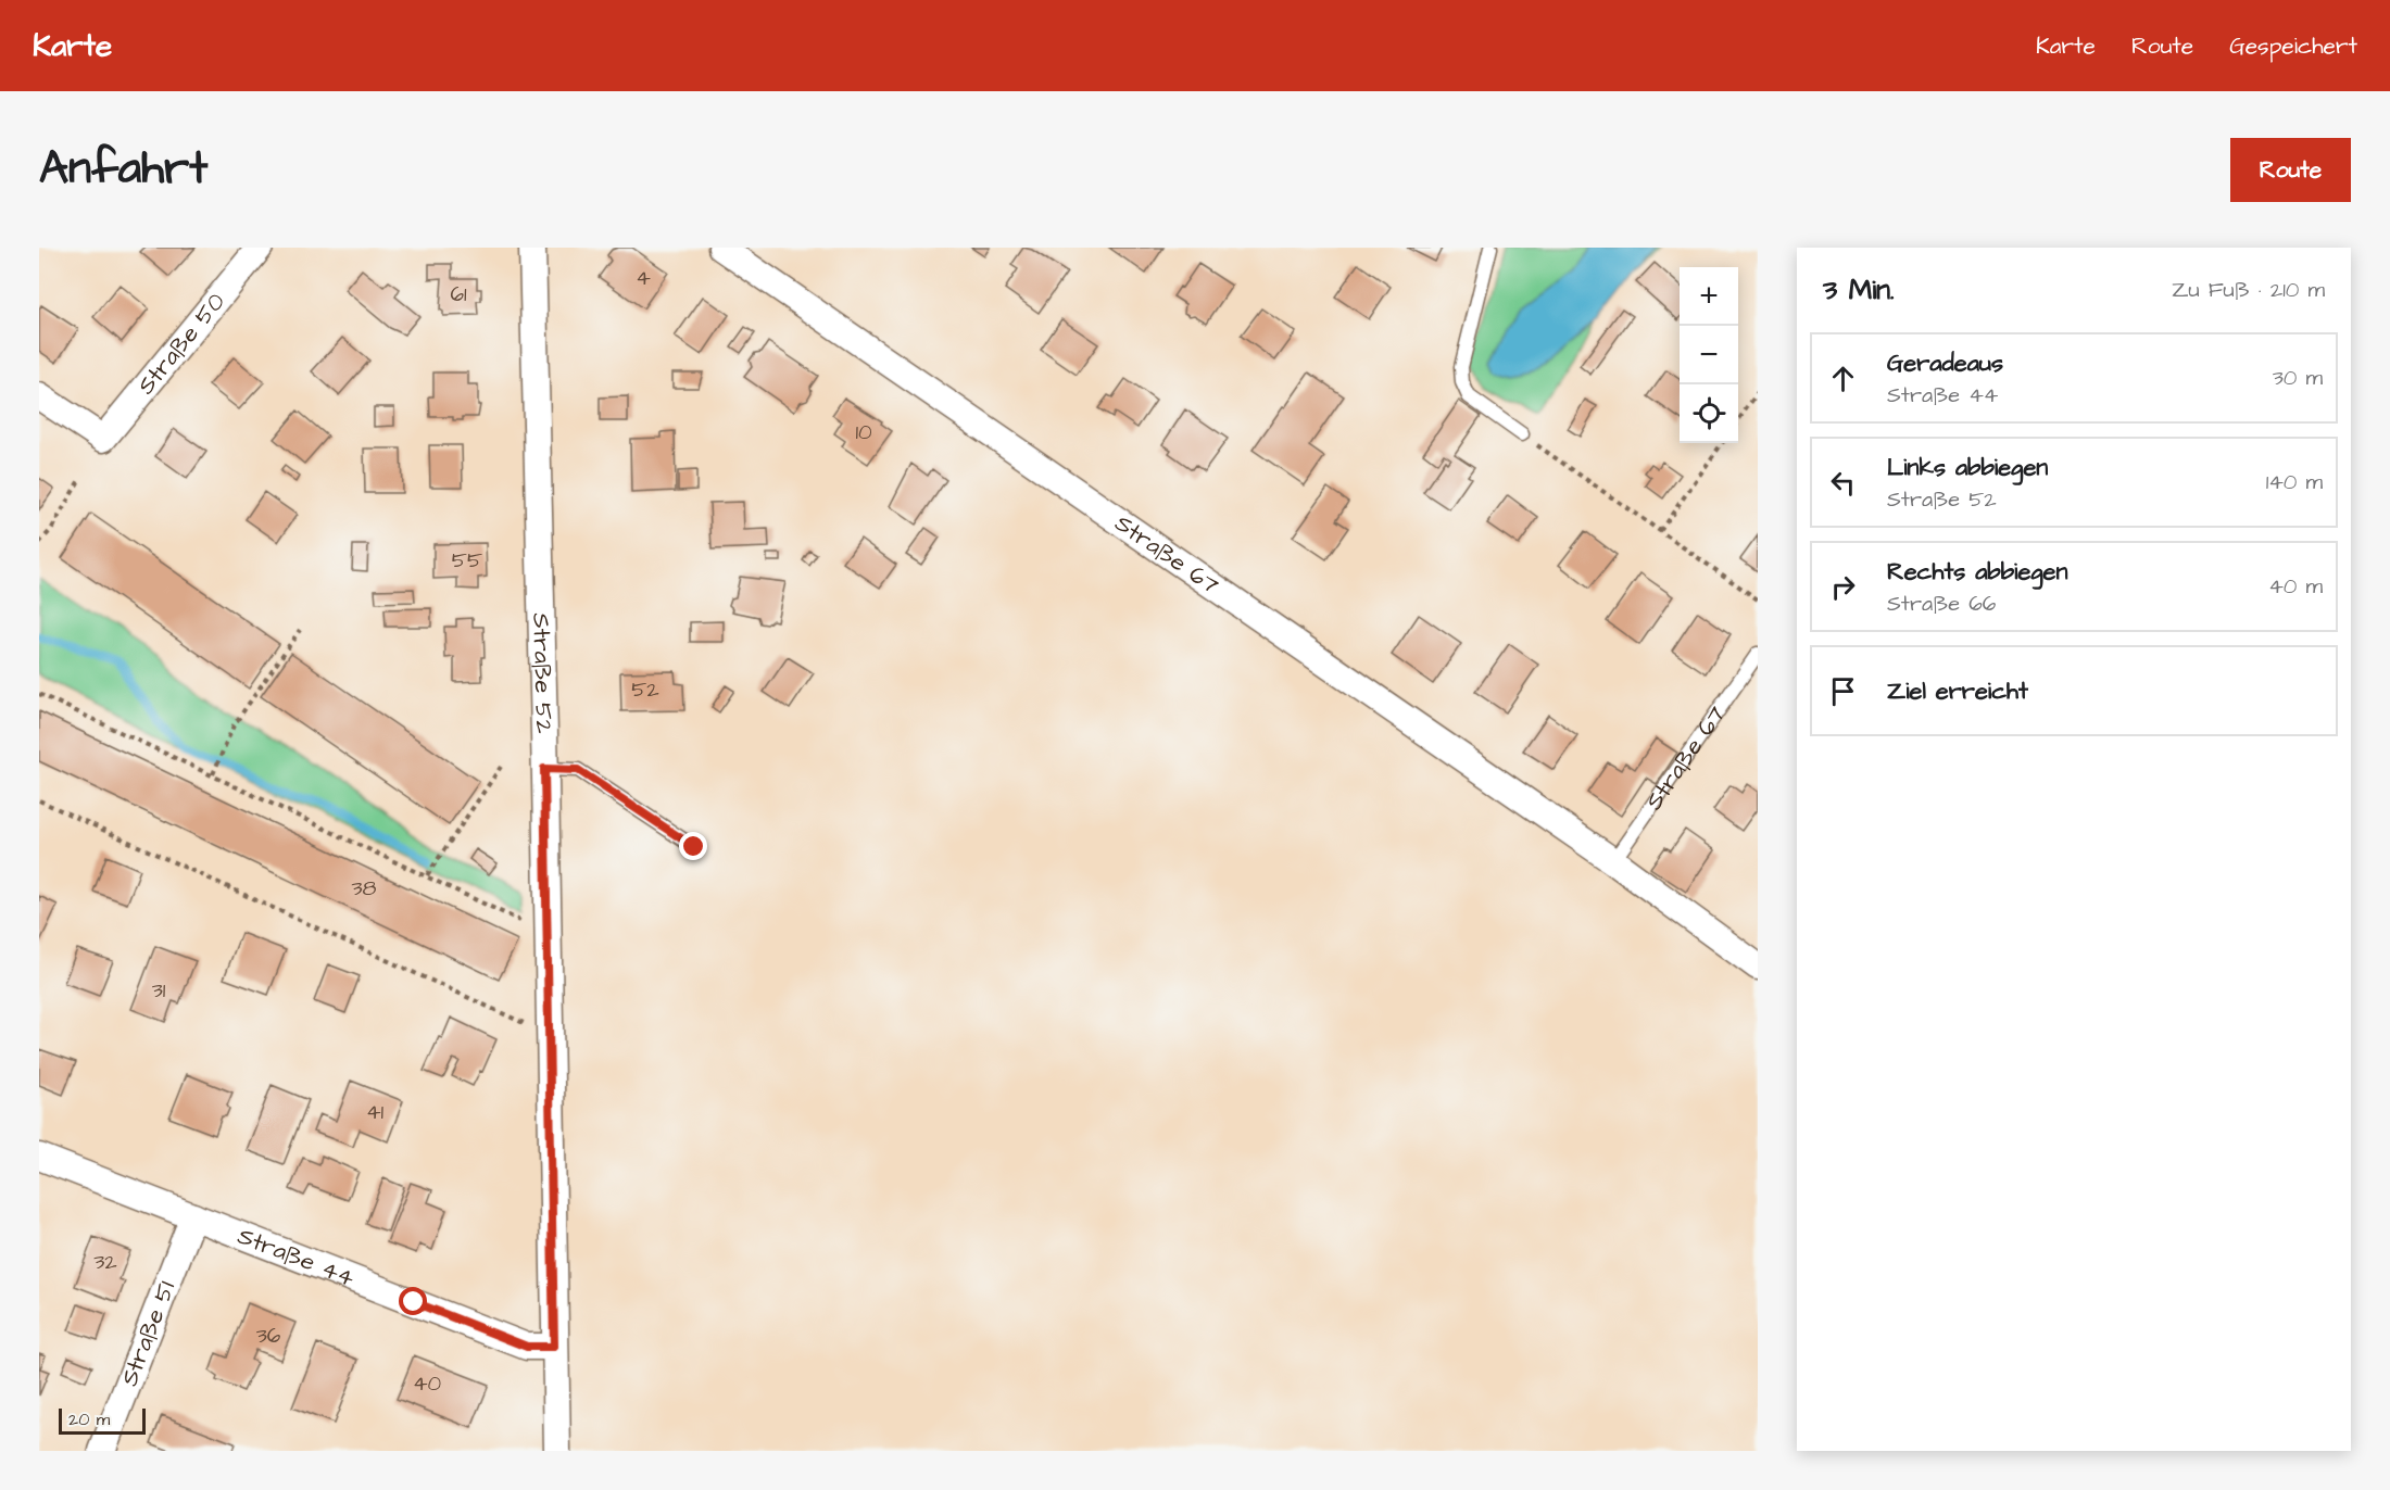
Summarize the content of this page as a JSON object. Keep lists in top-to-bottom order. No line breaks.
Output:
{"streets":{"street":["Straße 50","Straße 67","Straße 52","Straße 44","Straße 51"]},"crossings":[["Straße 52","Straße 44"],["Straße 44","Straße 51"]],"house_numbers":["4","61","10","55","52","38","31","41","32","36","40"],"scale_bar":"20 m","page":{"header":"Karte","nav":["Karte","Route","Gespeichert"],"title":"Anfahrt","buttons":"Route","heading":["3 Min.","Zu Fuß · 210 m"],"map_buttons":["+","−"],"list":[["Geradeaus","Straße 44","30 m"],["Links abbiegen","Straße 52","140 m"],["Rechts abbiegen","Straße 66","40 m"],"Ziel erreicht"],"scale":"20 m"}}
